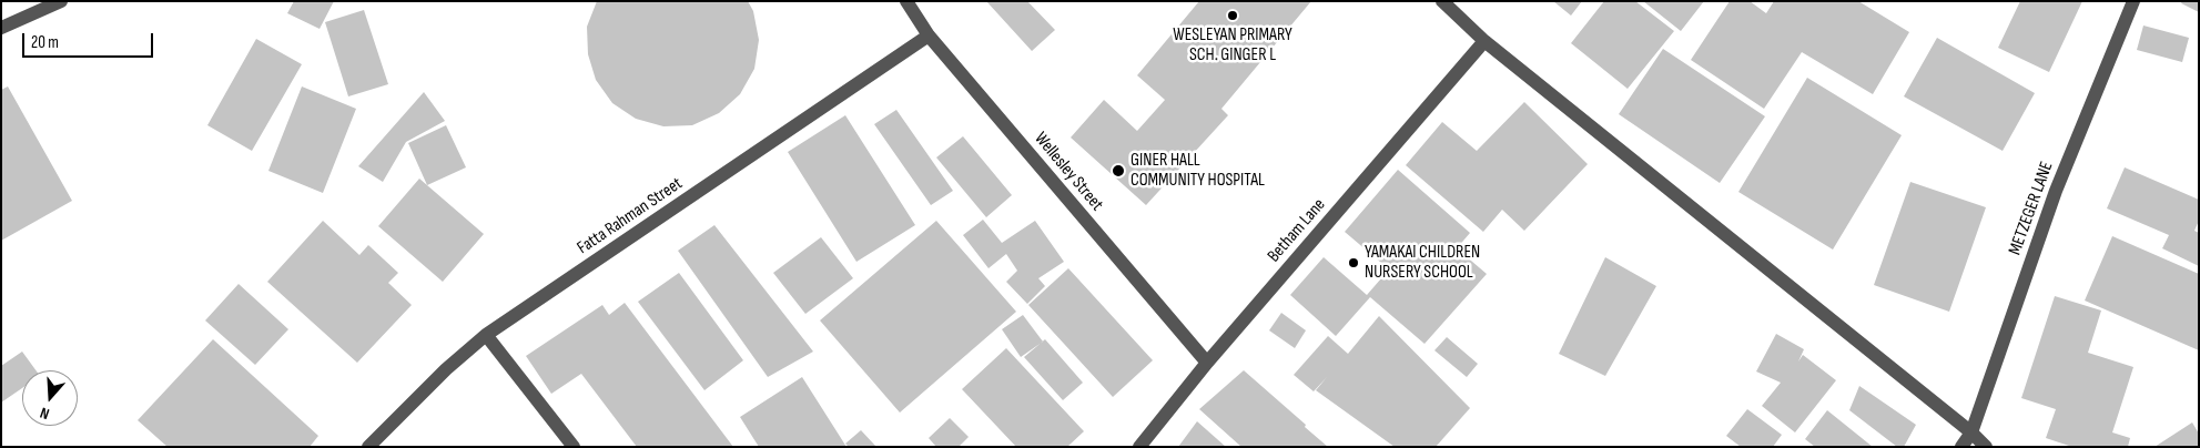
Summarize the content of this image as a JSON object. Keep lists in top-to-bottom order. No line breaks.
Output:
{"streets":{"street":["Wellesley Street","METZEGER LANE","Fatta Rahman Street","Betham Lane"]},"crossings":[["Wellesley Street","Fatta Rahman Street"],["Wellesley Street","Betham Lane"]],"places":["WESLEYAN PRIMARY SCH. GINGER L","GINER HALL COMMUNITY HOSPITAL","YAMAKAI CHILDREN NURSERY SCHOOL"],"scale_bar":"20 m","north":"bottom"}
